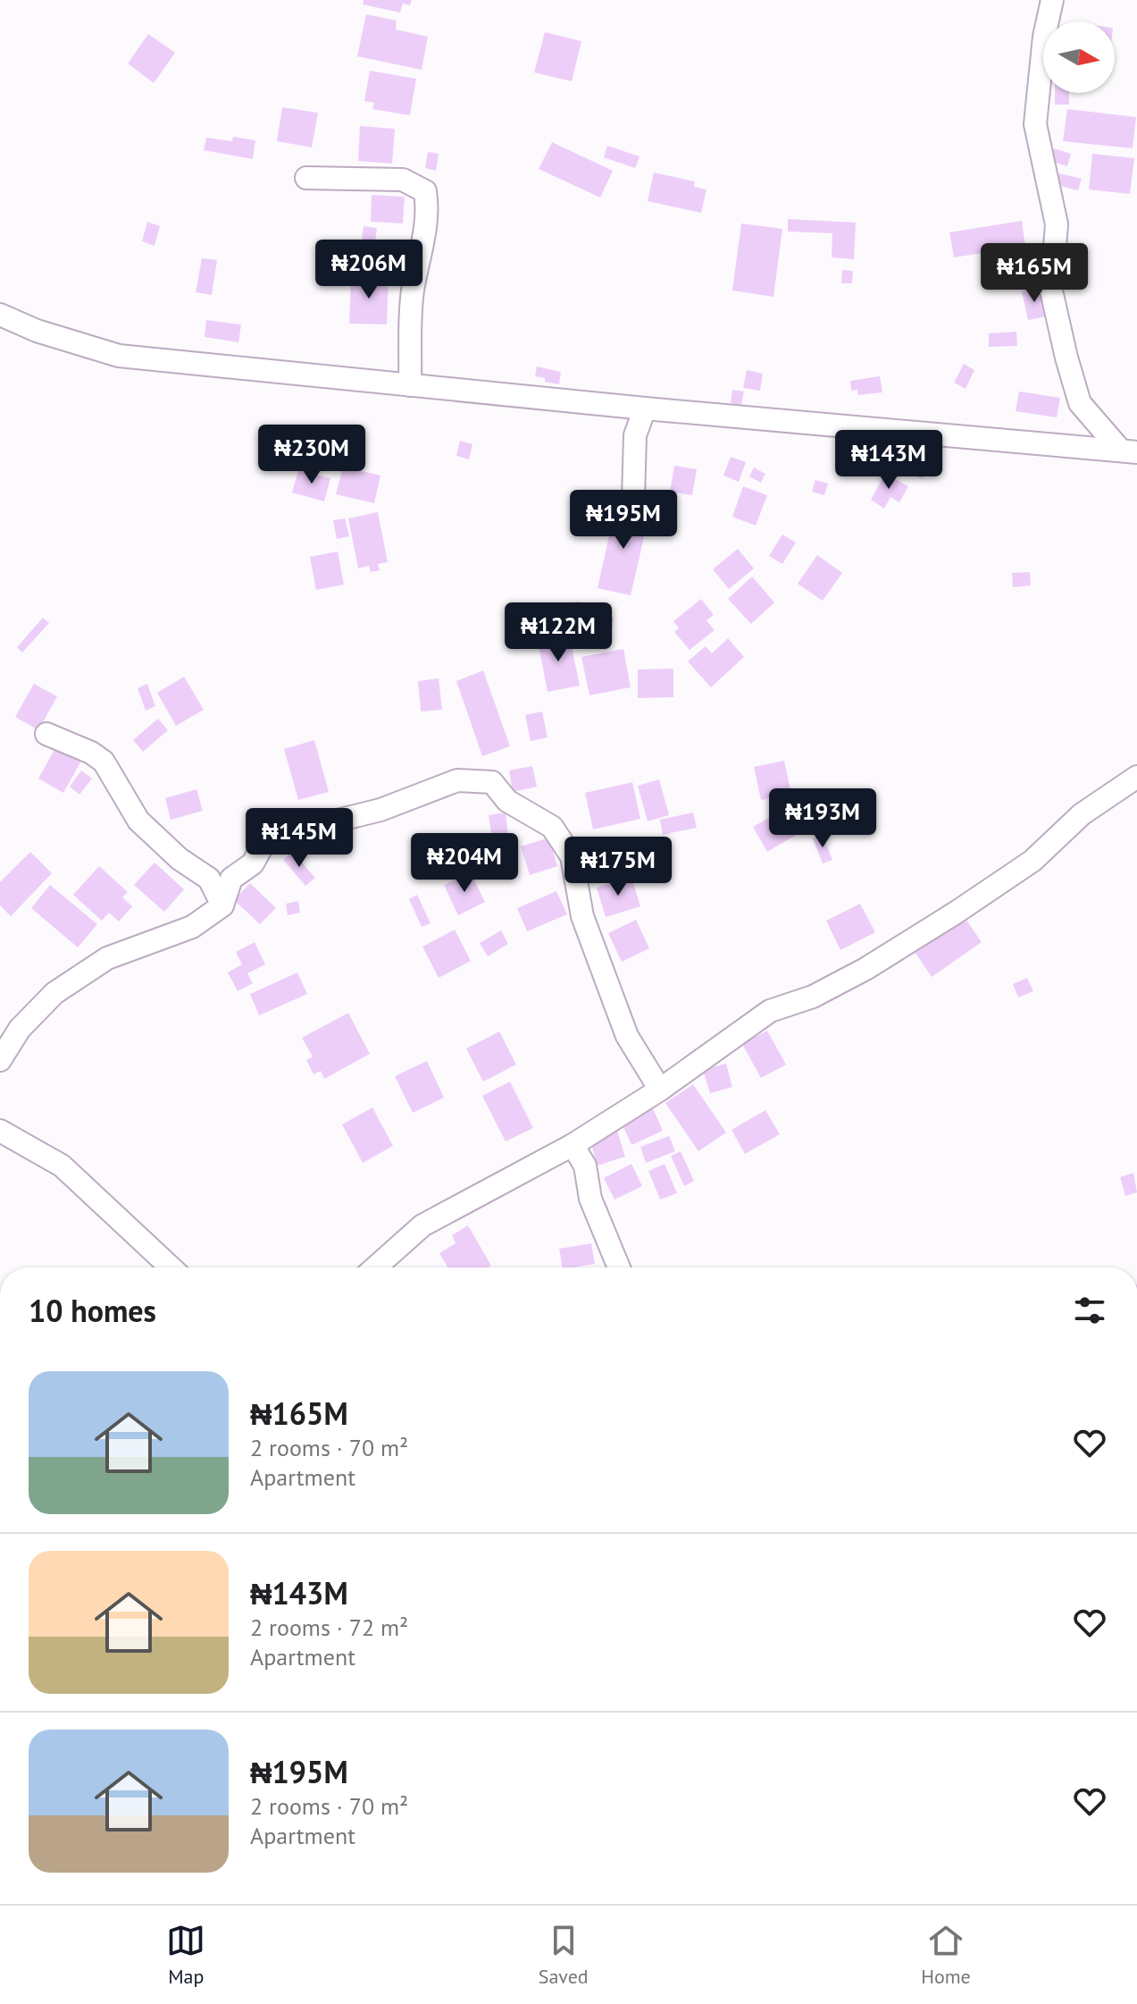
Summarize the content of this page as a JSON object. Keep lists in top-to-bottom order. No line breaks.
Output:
{"north":"right","page":{"price":["₦206M","₦165M","₦230M","₦143M","₦195M","₦122M","₦193M","₦145M","₦204M","₦175M"],"heading":"10 homes","list":[{"name":"₦165M","note":"2 rooms · 70 m² · Apartment"},{"name":"₦143M","note":"2 rooms · 72 m² · Apartment"},{"name":"₦195M","note":"2 rooms · 70 m² · Apartment"}],"tabs":["Map","Saved","Home"]}}
